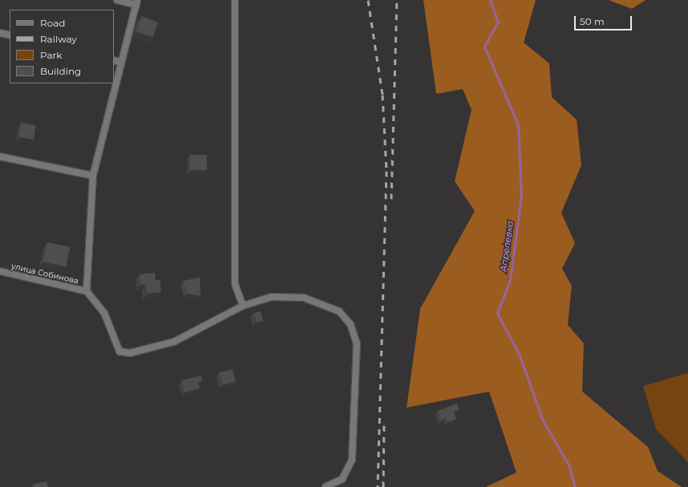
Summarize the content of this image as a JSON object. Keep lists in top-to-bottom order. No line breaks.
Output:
{"streets":{"street":["улица Собинова"]},"water":["Апрелевка"],"legend":["Road","Railway","Park","Building"],"scale_bar":"50 m"}
